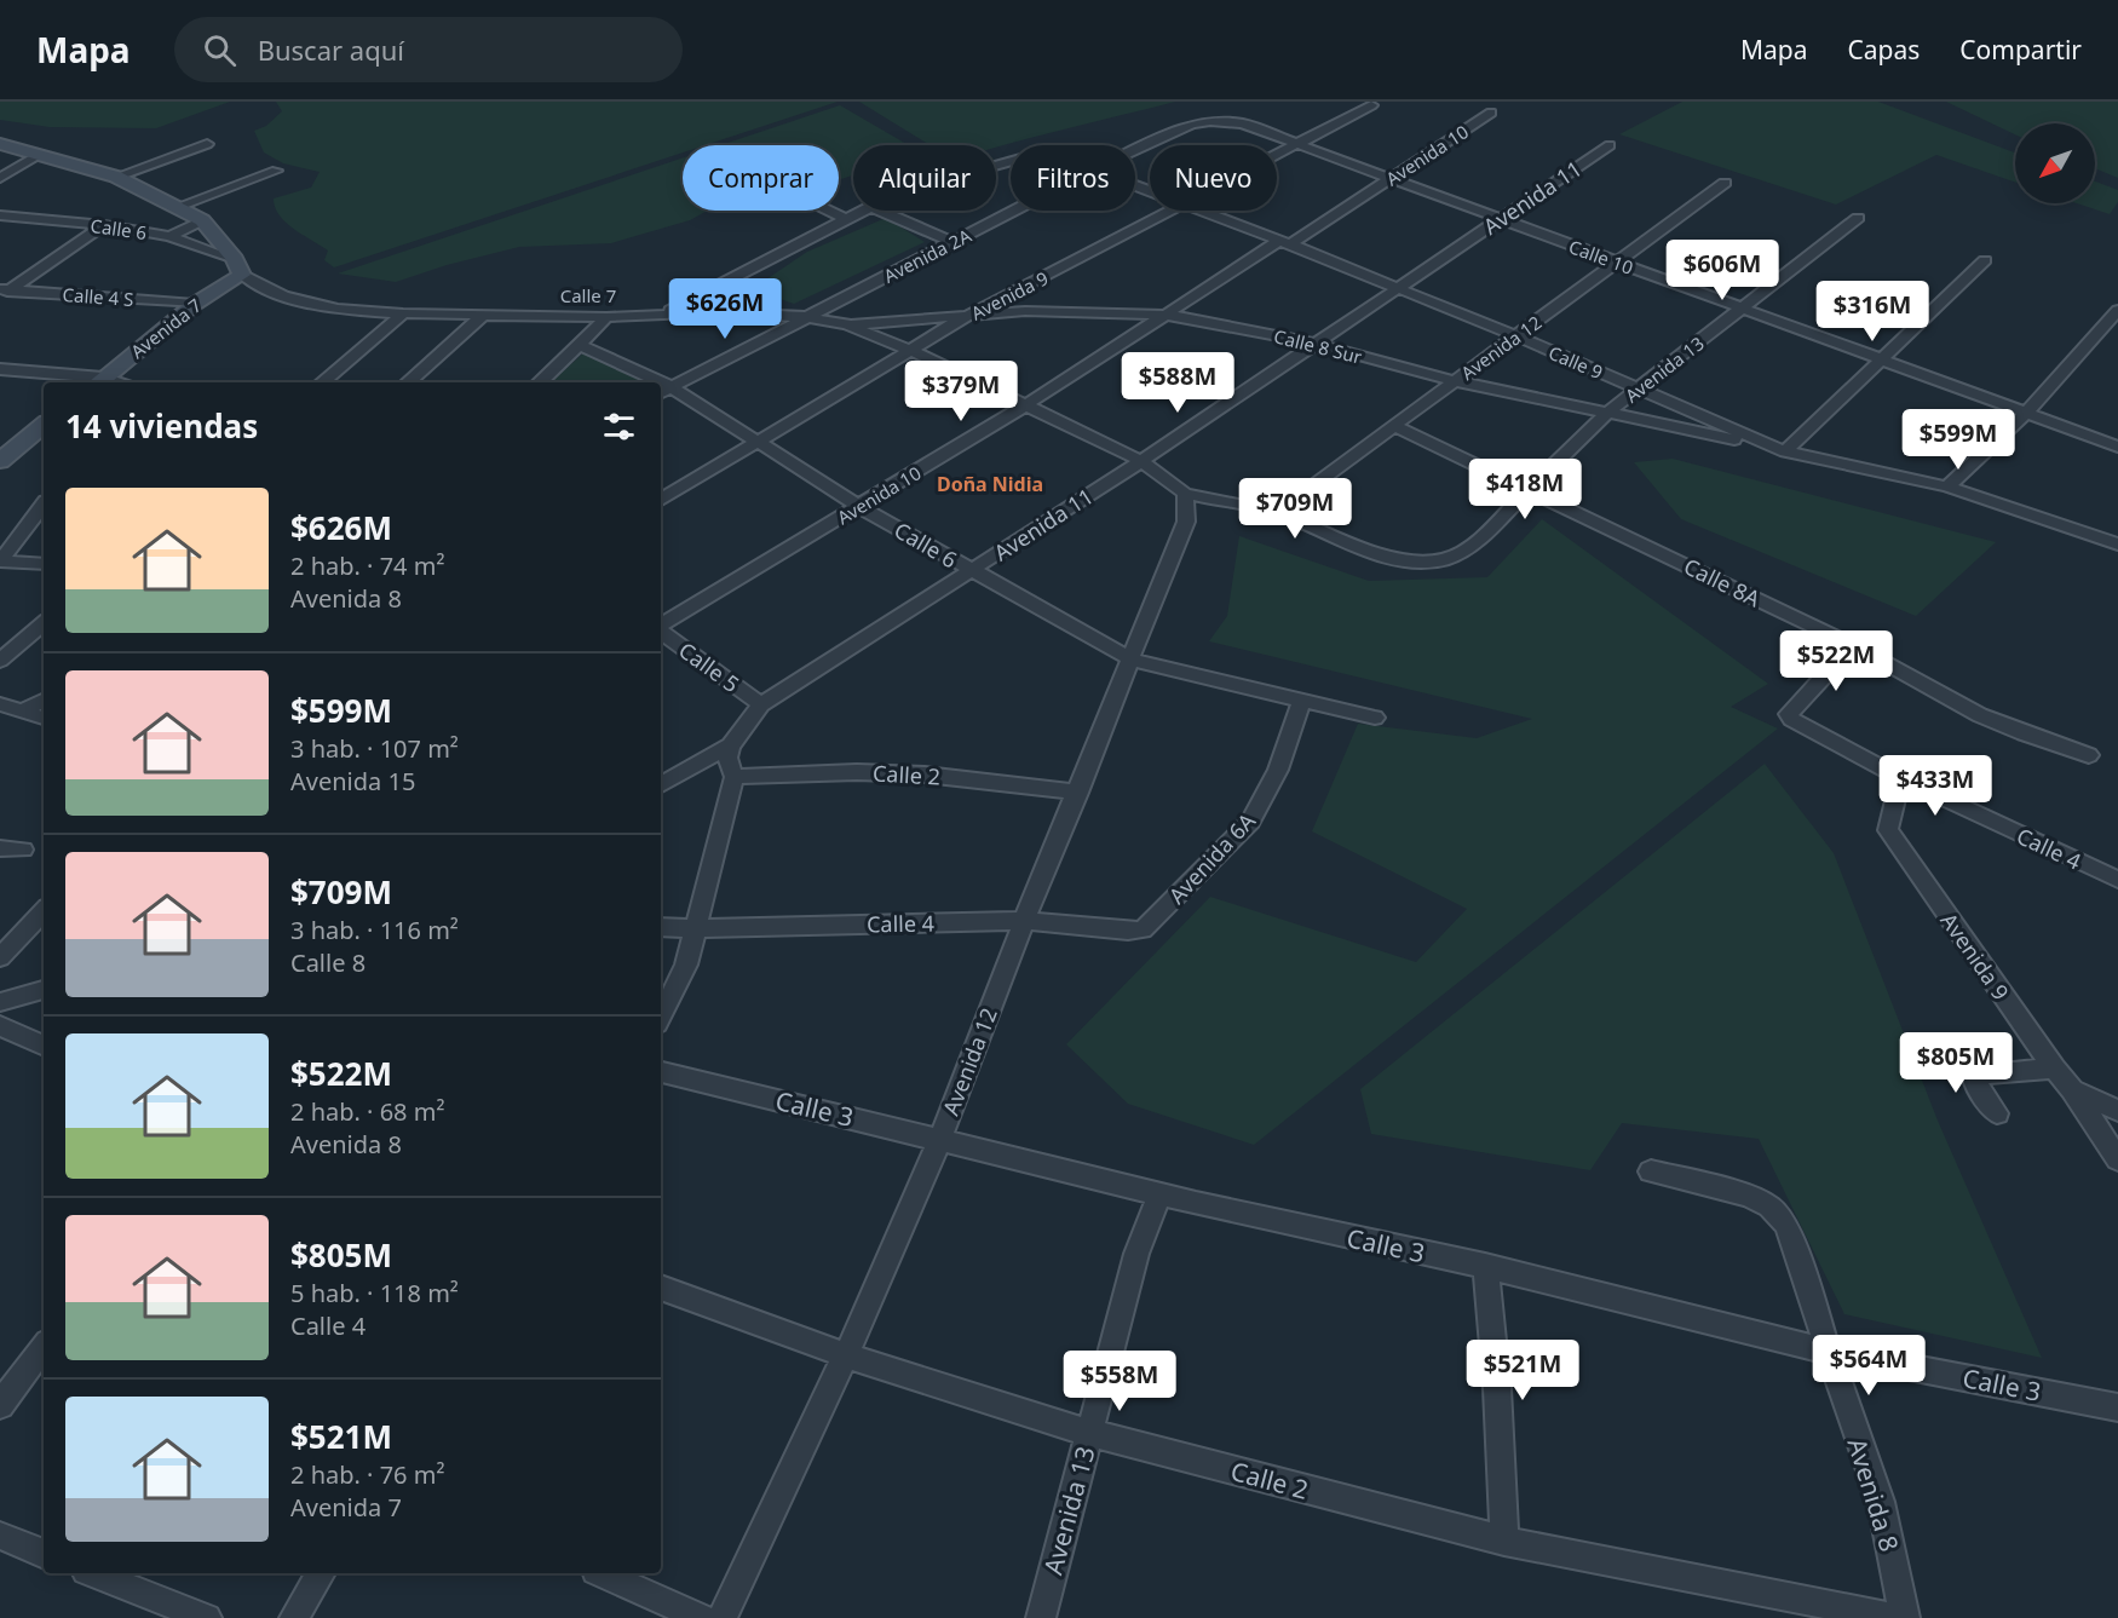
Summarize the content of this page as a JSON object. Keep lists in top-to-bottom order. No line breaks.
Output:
{"streets":{"main road":["Calle 7","Avenida 7"],"street":["Avenida 10","Avenida 11","Calle 6","Avenida 2A","Calle 10","Avenida 9","Calle 4 S","Calle 8 Sur","Avenida 12","Calle 9","Avenida 13","Calle 8A","Calle 5","Calle 2","Calle 4","Avenida 6A","Calle 3","Avenida 8"]},"crossings":[["Avenida 10","Calle 6"],["Avenida 10","Calle 10"],["Avenida 10","Calle 7"],["Avenida 10","Calle 8 Sur"],["Avenida 10","Calle 9"],["Avenida 11","Calle 6"],["Avenida 11","Calle 10"],["Avenida 11","Calle 7"],["Avenida 11","Calle 8 Sur"],["Avenida 11","Calle 9"],["Avenida 11","Calle 5"],["Calle 6","Calle 7"],["Calle 6","Avenida 9"],["Calle 6","Avenida 7"],["Calle 6","Avenida 12"],["Calle 6","Avenida 6A"],["Avenida 2A","Calle 10"],["Avenida 2A","Calle 7"],["Calle 10","Avenida 9"],["Calle 10","Avenida 12"],["Calle 10","Avenida 13"],["Calle 7","Avenida 9"],["Calle 7","Avenida 7"],["Calle 7","Calle 8 Sur"],["Calle 7","Avenida 12"],["Avenida 9","Calle 8 Sur"],["Avenida 9","Calle 4"],["Calle 4 S","Avenida 7"],["Calle 8 Sur","Avenida 12"],["Calle 8 Sur","Calle 9"],["Calle 8 Sur","Avenida 13"],["Avenida 12","Calle 9"],["Avenida 12","Calle 8A"],["Avenida 12","Calle 2"],["Avenida 12","Calle 4"],["Avenida 12","Calle 3"],["Calle 9","Avenida 13"],["Avenida 13","Calle 2"],["Avenida 13","Calle 3"],["Calle 8A","Calle 4"],["Calle 4","Avenida 6A"],["Calle 3","Avenida 8"]],"districts":["Doña Nidia"],"north":"bottom left","page":{"header":"Mapa","search":"Buscar aquí","nav":["Mapa","Capas","Compartir"],"chip":["Comprar","Alquilar","Filtros","Nuevo"],"price":["$606M","$626M","$316M","$588M","$379M","$599M","$418M","$709M","$522M","$433M","$805M","$564M","$521M","$558M"],"heading":"14 viviendas","list":[{"name":"$626M","note":"2 hab. · 74 m² · Avenida 8"},{"name":"$599M","note":"3 hab. · 107 m² · Avenida 15"},{"name":"$709M","note":"3 hab. · 116 m² · Calle 8"},{"name":"$522M","note":"2 hab. · 68 m² · Avenida 8"},{"name":"$805M","note":"5 hab. · 118 m² · Calle 4"},{"name":"$521M","note":"2 hab. · 76 m² · Avenida 7"}]}}
